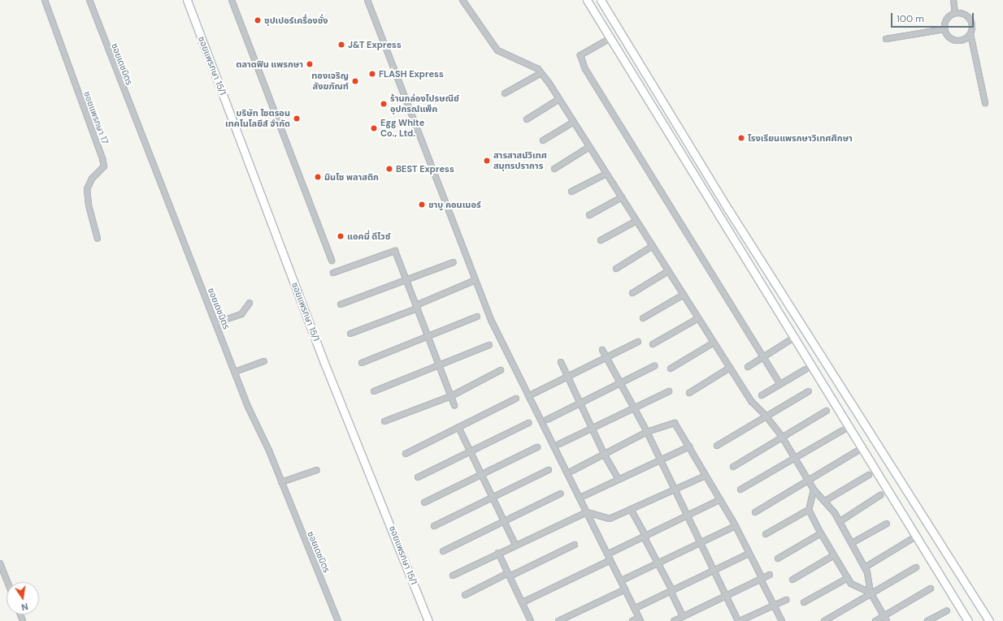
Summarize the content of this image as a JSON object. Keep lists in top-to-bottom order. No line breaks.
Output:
{"streets":{"street":["ซอยเดชมิตร","ซอยแพรกษา 15/1","ซอยแพรกษา 17"]},"places":["ซุปเปอร์เครื่องชั่ง","J&T Express","ตลาดฟิน แพรกษา","FLASH Express","ทองเจริญ สังฆภัณฑ์","ร้านกล่องไปรษณีย์ อุปกรณ์แพ็ค","บริษัท ไซตรอน เทคโนโลยีส์ จำกัด","Egg White Co., Ltd.","โรงเรียนแพรกษาวิเทศศึกษา","สารสาสน์วิเทศ สมุทรปราการ","BEST Express","มินโซ พลาสติก","ชาบู คอนเนอร์","แอคมี่ ดีไวซ์"],"scale_bar":"100 m","north":"bottom"}
